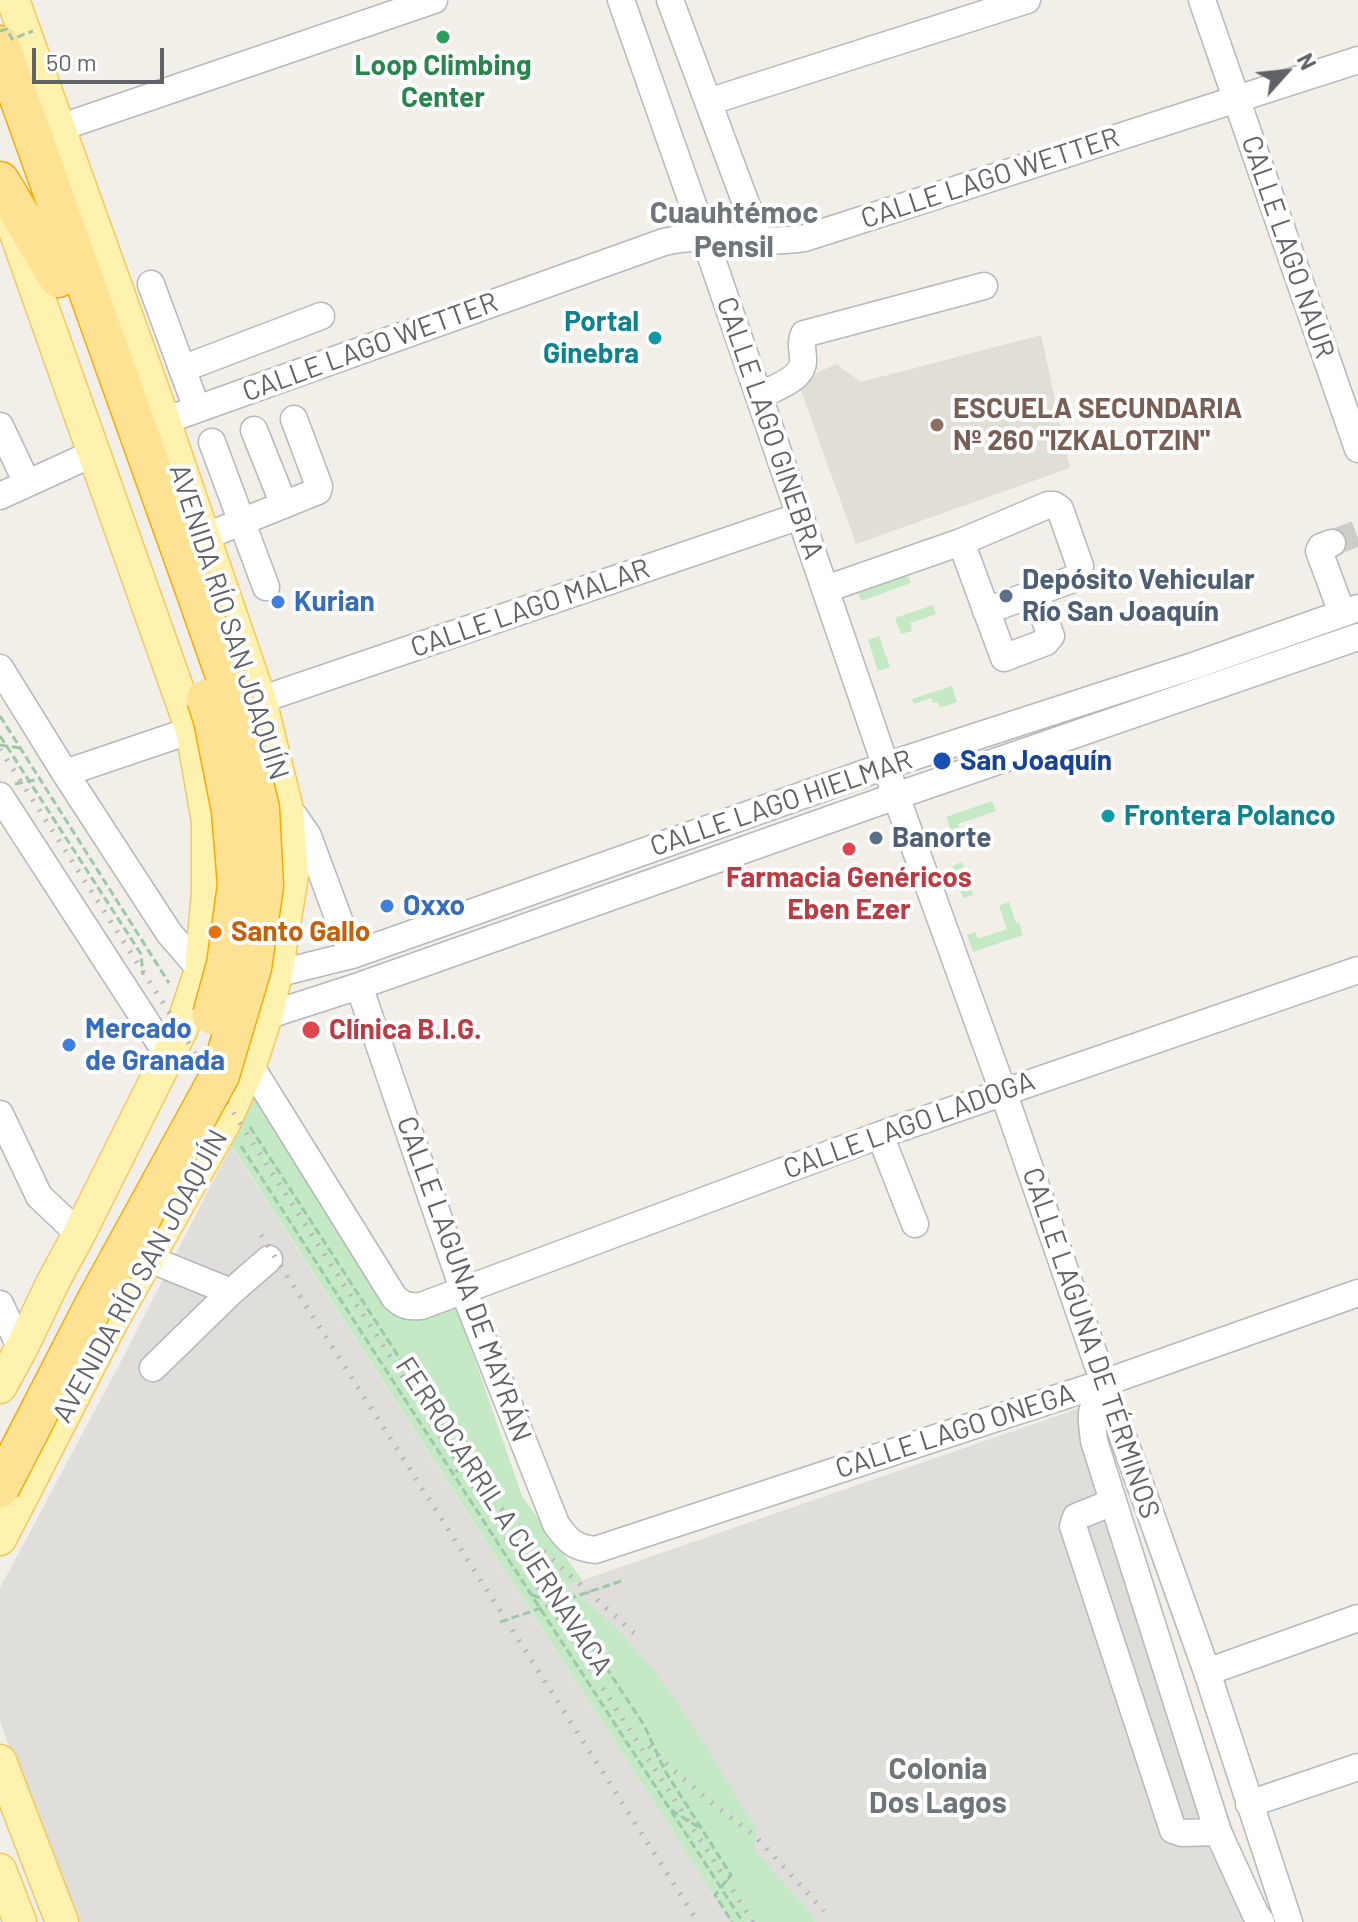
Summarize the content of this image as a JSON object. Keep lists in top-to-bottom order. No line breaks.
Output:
{"streets":{"highway":["AVENIDA RÍO SAN JOAQUÍN"],"street":["CALLE LAGO WETTER","CALLE LAGO NAUR","CALLE LAGO GINEBRA","CALLE LAGO MALAR","CALLE LAGO HIELMAR","CALLE LAGO LADOGA","CALLE LAGUNA DE MAYRÁN","CALLE LAGUNA DE TÉRMINOS","CALLE LAGO ONEGA"],"path":["FERROCARRIL A CUERNAVACA"]},"crossings":[["CALLE LAGO WETTER","CALLE LAGO NAUR"],["CALLE LAGO WETTER","CALLE LAGO GINEBRA"],["CALLE LAGO WETTER","AVENIDA RÍO SAN JOAQUÍN"],["CALLE LAGO GINEBRA","CALLE LAGO MALAR"],["CALLE LAGO GINEBRA","CALLE LAGO HIELMAR"],["CALLE LAGO GINEBRA","CALLE LAGUNA DE TÉRMINOS"],["CALLE LAGO MALAR","AVENIDA RÍO SAN JOAQUÍN"],["AVENIDA RÍO SAN JOAQUÍN","CALLE LAGO HIELMAR"],["AVENIDA RÍO SAN JOAQUÍN","CALLE LAGO LADOGA"],["CALLE LAGO HIELMAR","CALLE LAGUNA DE MAYRÁN"],["CALLE LAGO HIELMAR","CALLE LAGUNA DE TÉRMINOS"],["CALLE LAGO LADOGA","CALLE LAGUNA DE MAYRÁN"],["CALLE LAGO LADOGA","CALLE LAGUNA DE TÉRMINOS"],["CALLE LAGUNA DE MAYRÁN","CALLE LAGO ONEGA"],["CALLE LAGUNA DE TÉRMINOS","CALLE LAGO ONEGA"]],"districts":["Cuauhtémoc Pensil","Colonia Dos Lagos"],"places":["Loop Climbing Center","Portal Ginebra","ESCUELA SECUNDARIA Nº 260 \"IZKALOTZIN\"","Depósito Vehicular Río San Joaquín","Kurian","San Joaquín","Frontera Polanco","Banorte","Farmacia Genéricos Eben Ezer","Oxxo","Santo Gallo","Clínica B.I.G.","Mercado de Granada"],"scale_bar":"50 m","north":"top right"}
